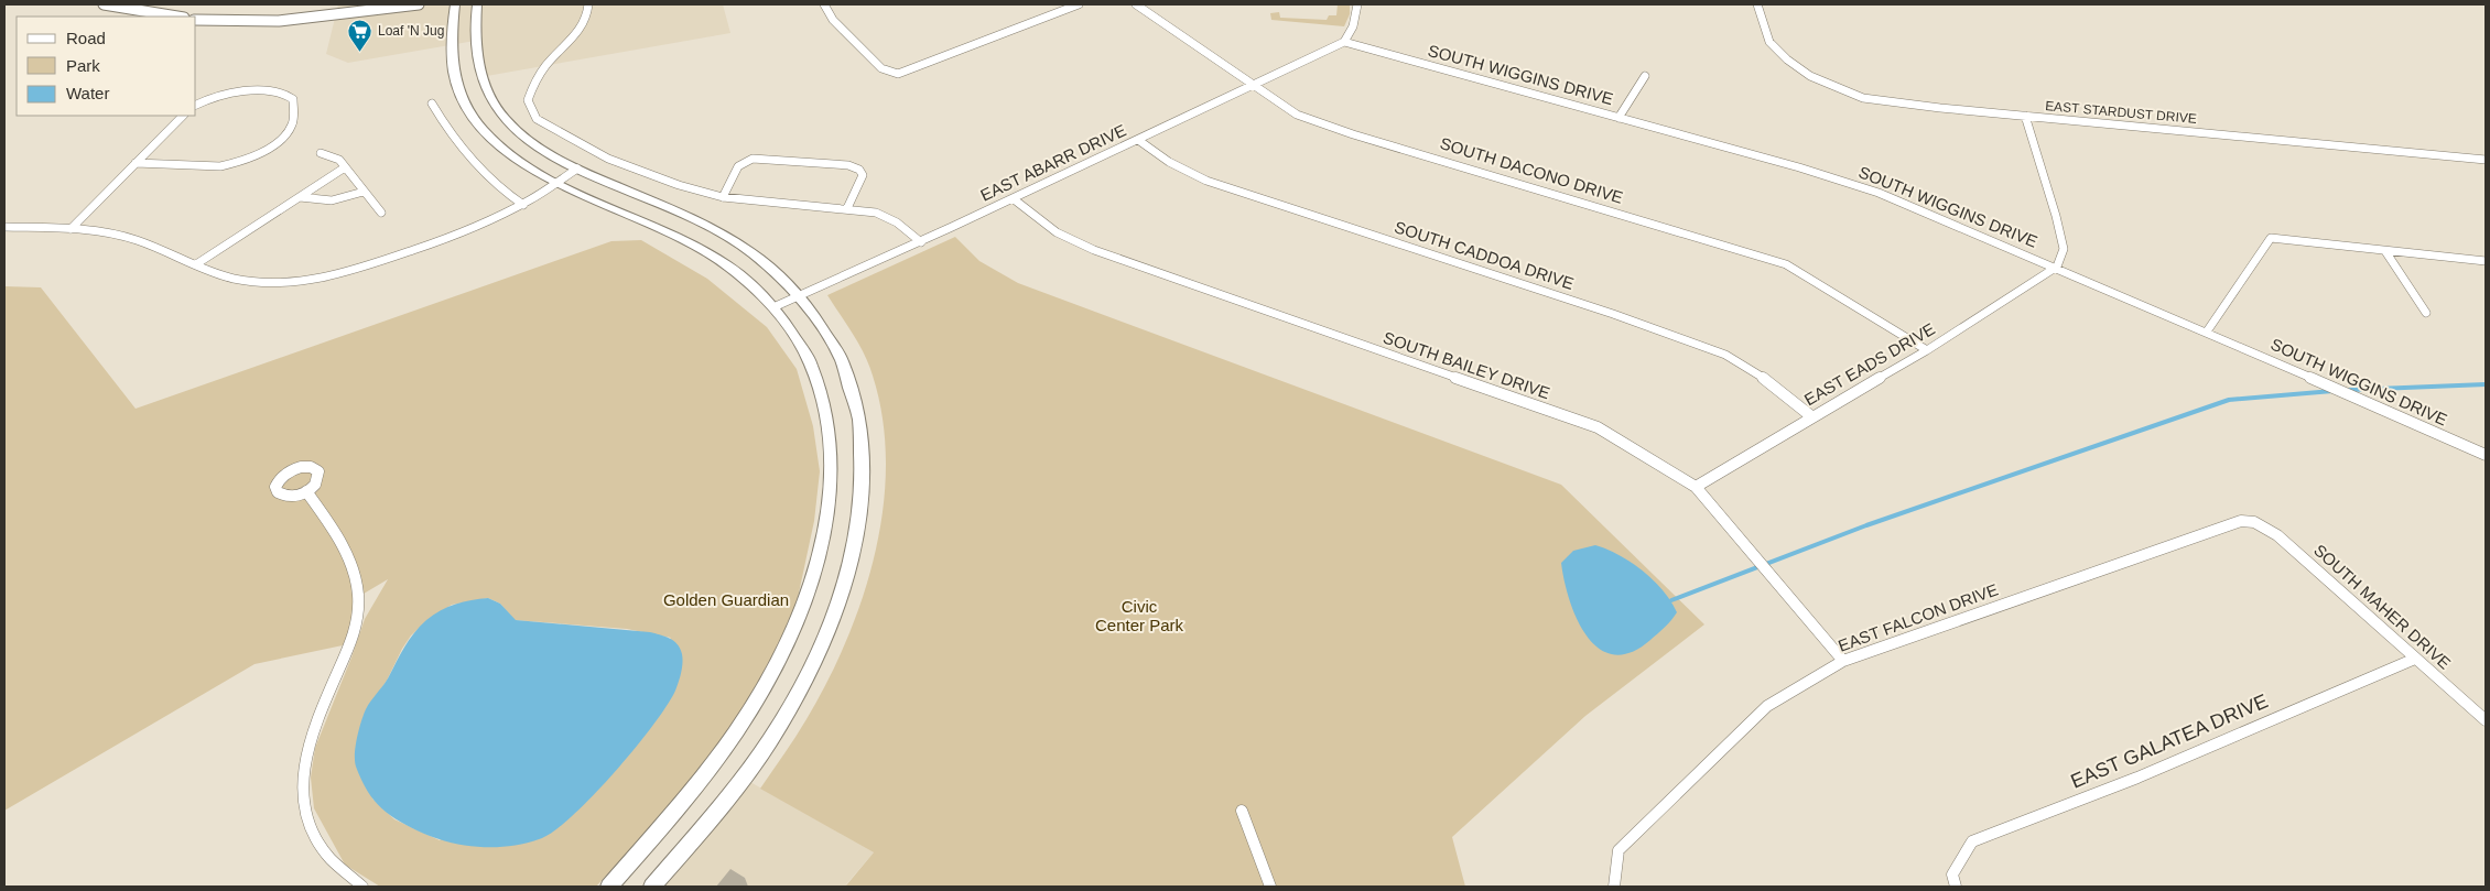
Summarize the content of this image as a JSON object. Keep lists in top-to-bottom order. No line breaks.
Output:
{"streets":{"street":["SOUTH WIGGINS DRIVE","EAST STARDUST DRIVE","EAST ABARR DRIVE","SOUTH DACONO DRIVE","SOUTH CADDOA DRIVE","EAST EADS DRIVE","SOUTH BAILEY DRIVE","SOUTH MAHER DRIVE","EAST FALCON DRIVE","EAST GALATEA DRIVE"]},"crossings":[["SOUTH WIGGINS DRIVE","EAST ABARR DRIVE"],["SOUTH WIGGINS DRIVE","EAST EADS DRIVE"],["EAST ABARR DRIVE","SOUTH DACONO DRIVE"],["EAST ABARR DRIVE","SOUTH CADDOA DRIVE"],["EAST ABARR DRIVE","SOUTH BAILEY DRIVE"],["SOUTH DACONO DRIVE","EAST EADS DRIVE"],["SOUTH CADDOA DRIVE","EAST EADS DRIVE"],["EAST EADS DRIVE","SOUTH BAILEY DRIVE"],["SOUTH BAILEY DRIVE","EAST FALCON DRIVE"],["SOUTH MAHER DRIVE","EAST FALCON DRIVE"],["SOUTH MAHER DRIVE","EAST GALATEA DRIVE"]],"parks":["Golden Guardian","Civic Center Park"],"places":{"supermarket":["Loaf 'N Jug"]},"legend":["Road","Park","Water"]}
